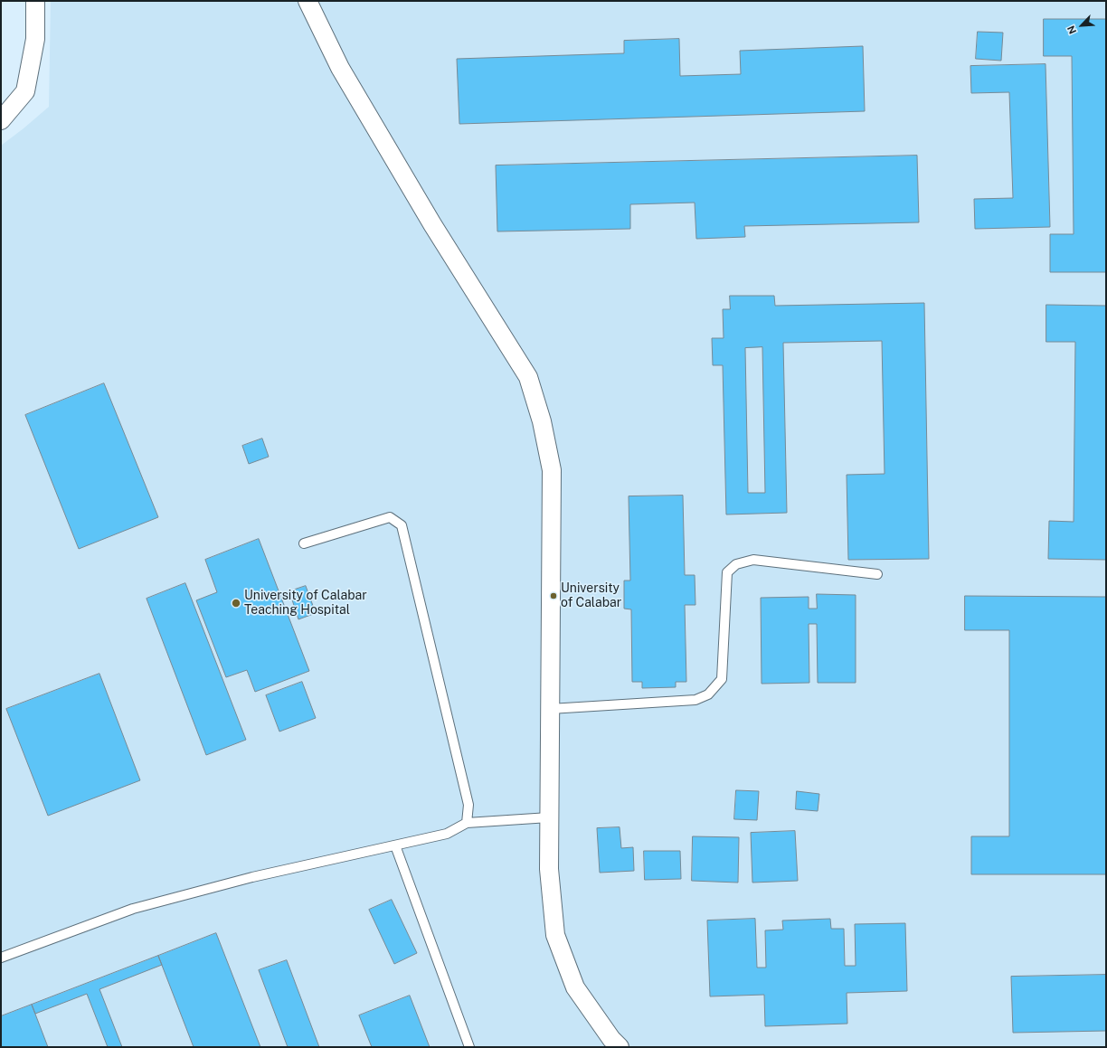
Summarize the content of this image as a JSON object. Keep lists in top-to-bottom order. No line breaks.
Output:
{"places":["University of Calabar","University of Calabar Teaching Hospital"],"north":"bottom left"}
